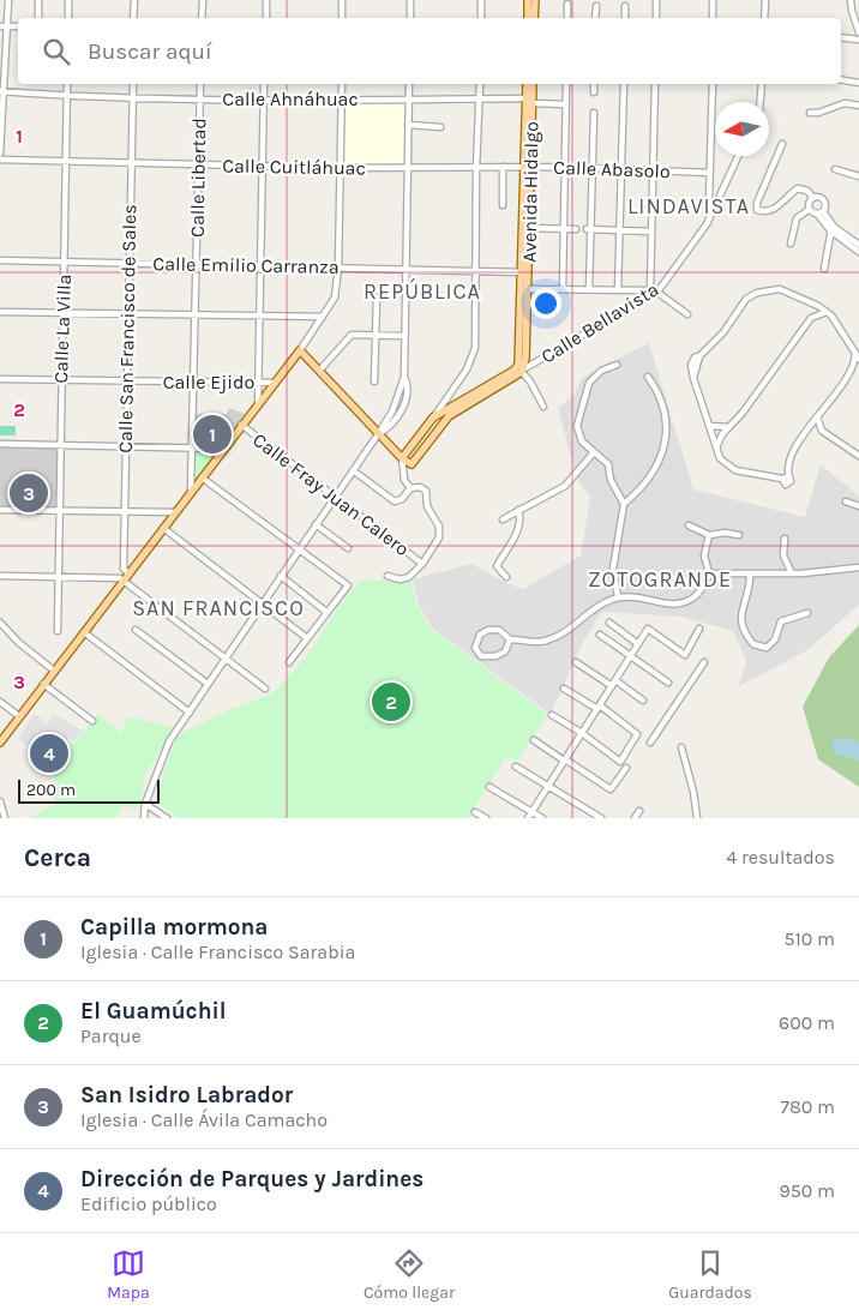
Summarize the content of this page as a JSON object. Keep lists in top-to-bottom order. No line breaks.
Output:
{"streets":{"main road":["Avenida Hidalgo"],"street":["Calle Ahnáhuac","Calle Cuitláhuac","Calle Abasolo","Calle Libertad","Calle Emilio Carranza","Calle Bellavista","Calle La Villa","Calle San Francisco de Sales","Calle Ejido","Calle Fray Juan Calero"]},"crossings":[["Calle Ahnáhuac","Calle Libertad"],["Calle Ahnáhuac","Avenida Hidalgo"],["Calle Ahnáhuac","Calle La Villa"],["Calle Ahnáhuac","Calle San Francisco de Sales"],["Calle Cuitláhuac","Calle Abasolo"],["Calle Cuitláhuac","Calle Libertad"],["Calle Cuitláhuac","Calle La Villa"],["Calle Cuitláhuac","Calle San Francisco de Sales"],["Calle Abasolo","Avenida Hidalgo"],["Calle Libertad","Calle Emilio Carranza"],["Calle Libertad","Calle Ejido"],["Avenida Hidalgo","Calle Emilio Carranza"],["Avenida Hidalgo","Calle Bellavista"],["Calle Emilio Carranza","Calle La Villa"],["Calle Emilio Carranza","Calle San Francisco de Sales"],["Calle La Villa","Calle Ejido"],["Calle San Francisco de Sales","Calle Ejido"]],"districts":["LINDAVISTA","REPÚBLICA","ZOTOGRANDE","SAN FRANCISCO"],"scale_bar":"200 m","north":"left","page":{"search":"Buscar aquí","pins":["1","3","2","4"],"scale":"200 m","heading":["Cerca","4 resultados"],"list":[{"mark":"1","name":"Capilla mormona","note":"Iglesia · Calle Francisco Sarabia","value":"510 m"},{"mark":"2","name":"El Guamúchil","note":"Parque","value":"600 m"},{"mark":"3","name":"San Isidro Labrador","note":"Iglesia · Calle Ávila Camacho","value":"780 m"},{"mark":"4","name":"Dirección de Parques y Jardines","note":"Edificio público","value":"950 m"}],"nav":["Mapa","Cómo llegar","Guardados"]},"grid":{"rows":["1","2","3"]}}
